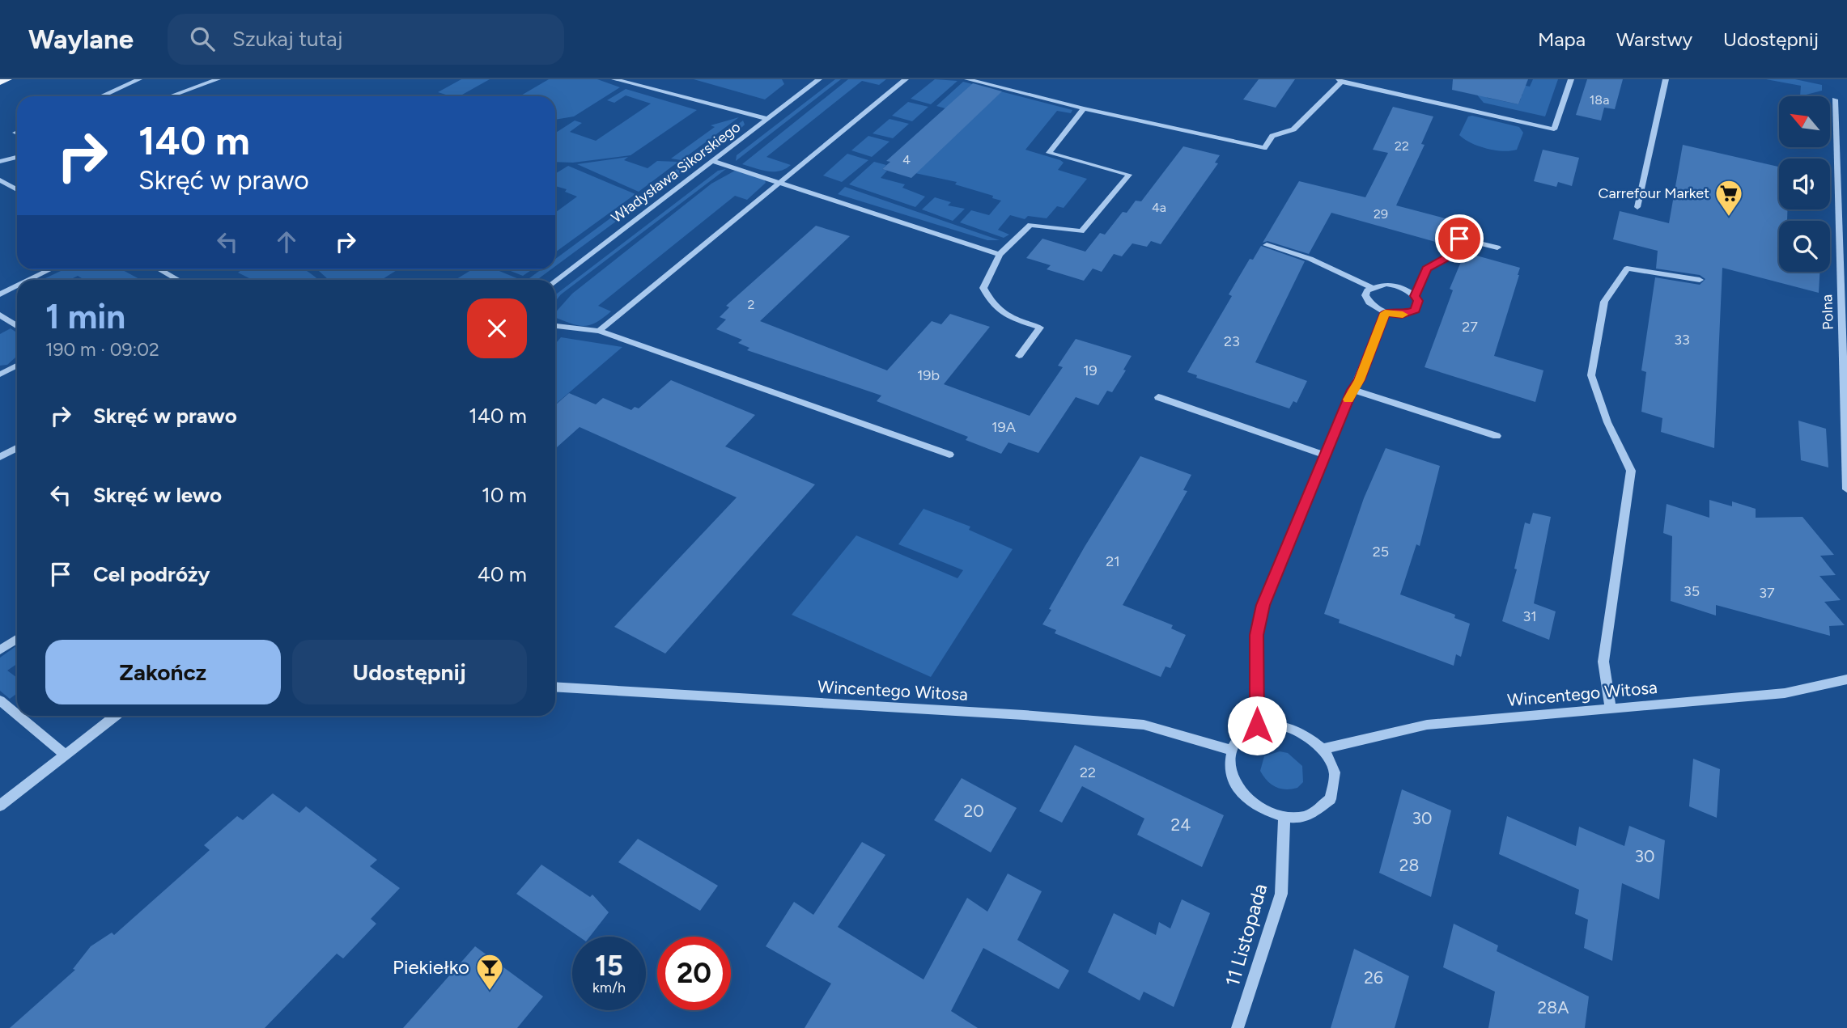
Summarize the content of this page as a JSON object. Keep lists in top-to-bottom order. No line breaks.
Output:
{"streets":{"street":["Władysława Sikorskiego","Polna","Wincentego Witosa","11 Listopada"]},"crossings":[["Wincentego Witosa","11 Listopada"]],"places":{"supermarket":["Carrefour Market"],"bar":["Piekiełko"]},"house_numbers":["18a","22","4","4a","29","2","27","33","23","19","19b","19A","25","21","35","37","31","22","20","30","24","30","28","26","28A"],"north":"top left","page":{"header":"Waylane","search":"Szukaj tutaj","nav":["Mapa","Warstwy","Udostępnij"],"turn":["140 m","Skręć w prawo"],"heading":["1 min","190 m · 09:02"],"list":[{"name":"Skręć w prawo","value":"140 m"},{"name":"Skręć w lewo","value":"10 m"},{"name":"Cel podróży","value":"40 m"}],"buttons":["Zakończ","Udostępnij"],"speed":"15 km/h","limit":"20"}}
